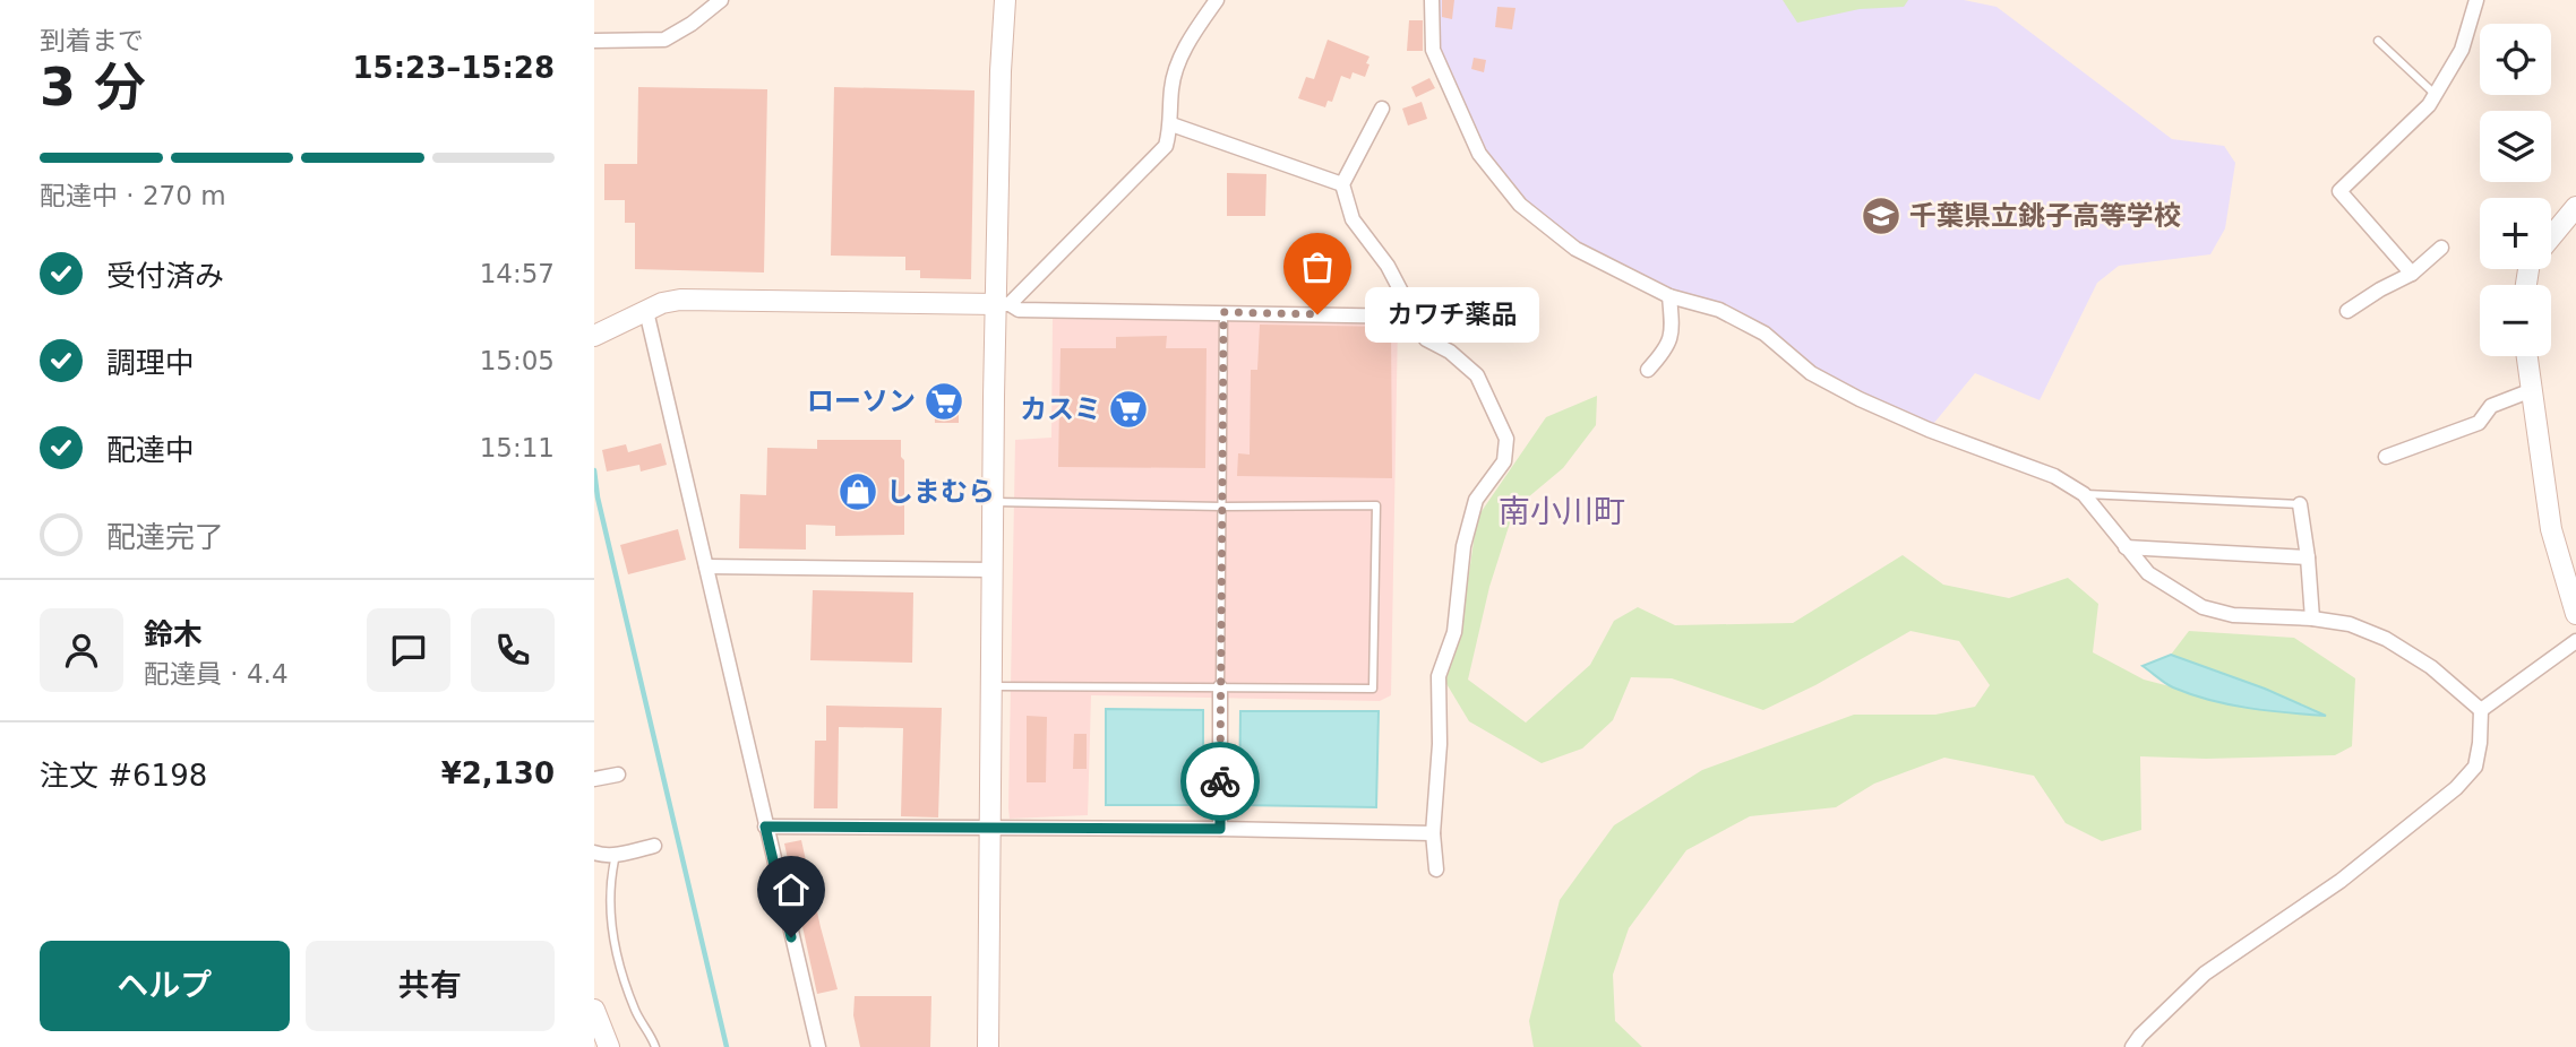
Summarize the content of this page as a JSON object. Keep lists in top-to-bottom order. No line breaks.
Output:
{"districts":["南小川町"],"places":{"school or university":["千葉県立銚子高等学校"],"other":["カワチ薬品"],"supermarket":["ローソン","カスミ"],"shop":["しまむら"]},"page":{"heading":["3 分","到着まで","15:23–15:28"],"panel":["鈴木","配達員 · 4.4","注文 #6198","¥2,130"],"map_buttons":["+","−"],"bar":"配達中 · 270 m","list":[["受付済み","14:57"],["調理中","15:05"],["配達中","15:11"],"配達完了"],"bubble":"カワチ薬品","buttons":["ヘルプ","共有"]}}
